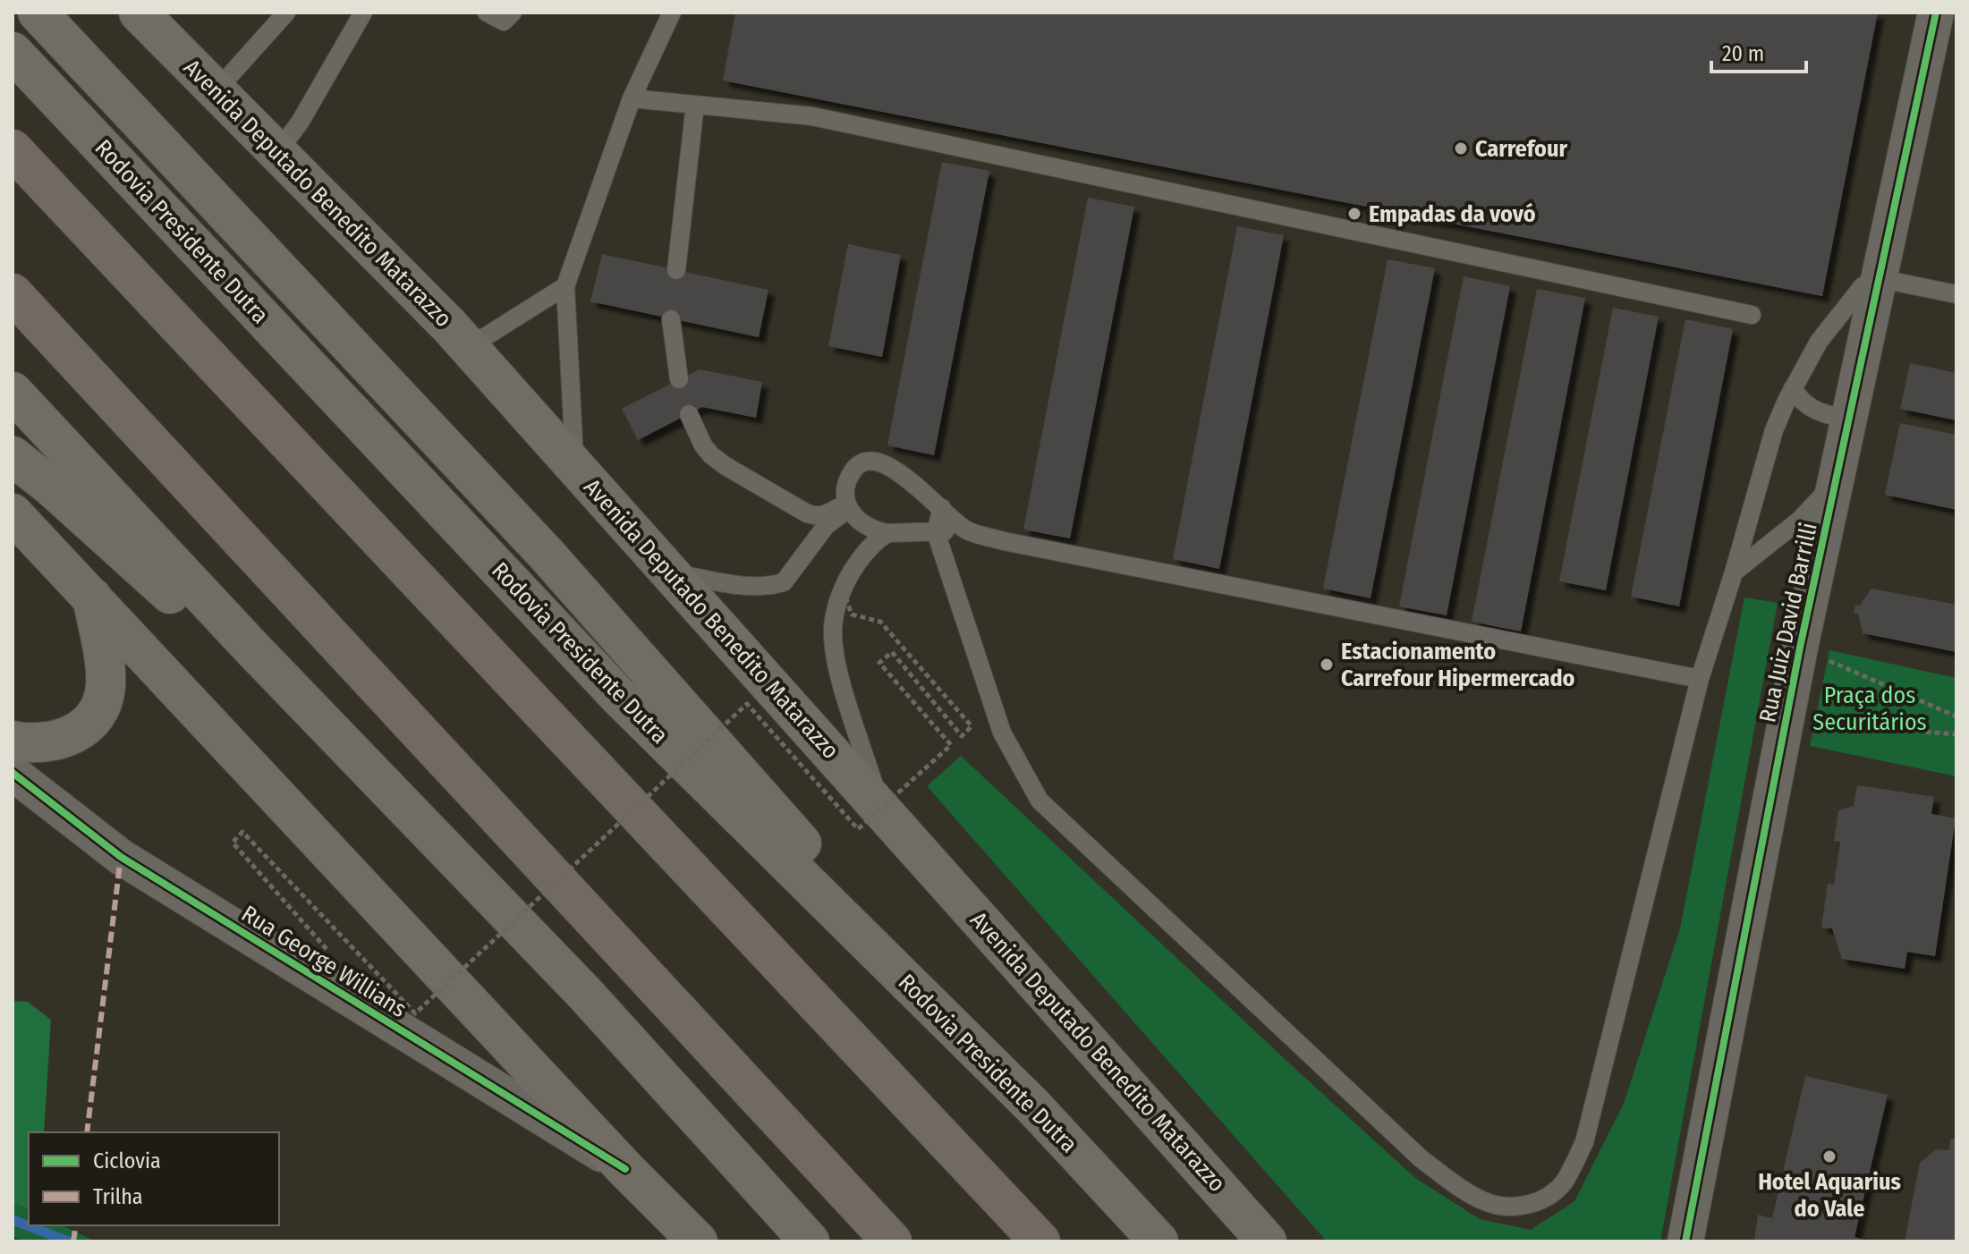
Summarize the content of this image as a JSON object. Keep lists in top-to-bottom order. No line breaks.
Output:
{"streets":{"main road":["Avenida Deputado Benedito Matarazzo","Rodovia Presidente Dutra"],"street":["Rua Juiz David Barrilli","Rua George Willians"]},"parks":["Praça dos Securitários"],"places":["Carrefour","Empadas da vovó","Estacionamento Carrefour Hipermercado","Hotel Aquarius do Vale"],"legend":["Ciclovia","Trilha"],"scale_bar":"20 m"}
